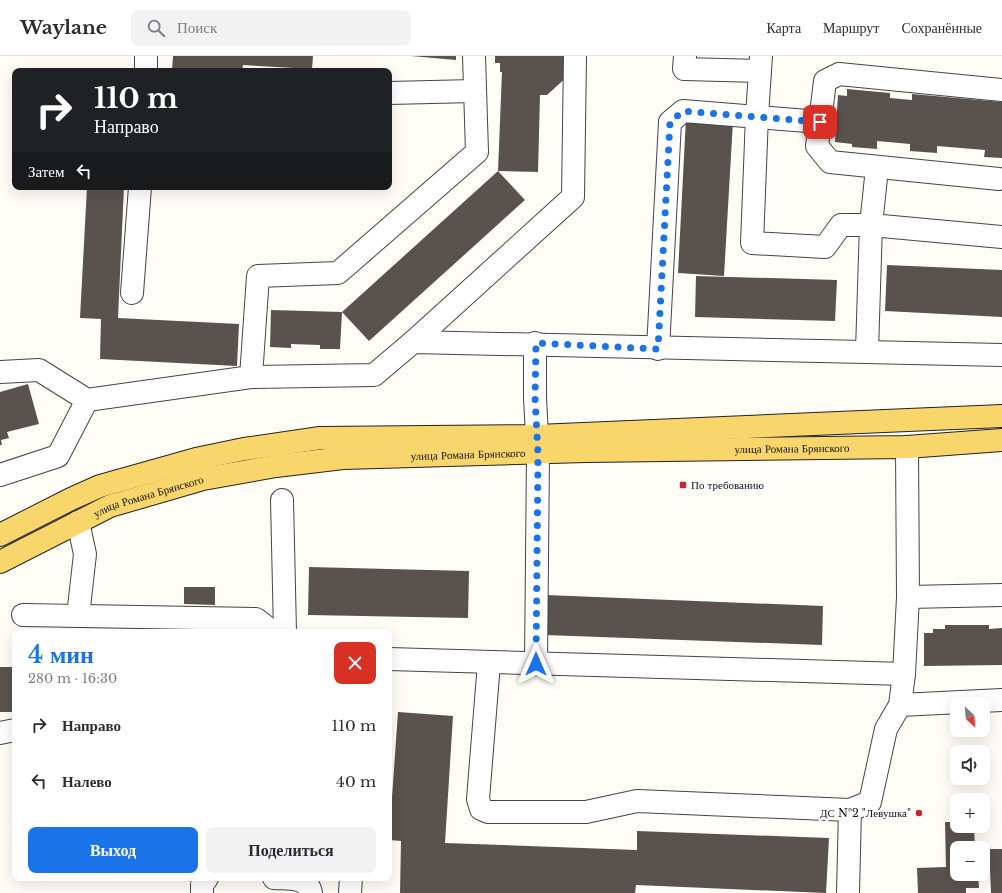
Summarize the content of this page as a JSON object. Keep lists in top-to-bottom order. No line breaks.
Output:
{"streets":{"main road":["улица Романа Брянского"]},"places":{"transit":["По требованию"],"other":["ДС №2 \"Левушка\""]},"north":"bottom right","page":{"header":"Waylane","search":"Поиск","nav":["Карта","Маршрут","Сохранённые"],"turn":["110 m","Направо"],"then":"Затем","heading":["4 мин","280 m · 16:30"],"map_buttons":["+","−"],"list":[{"name":"Направо","value":"110 m"},{"name":"Налево","value":"40 m"}],"buttons":["Выход","Поделиться"]}}
